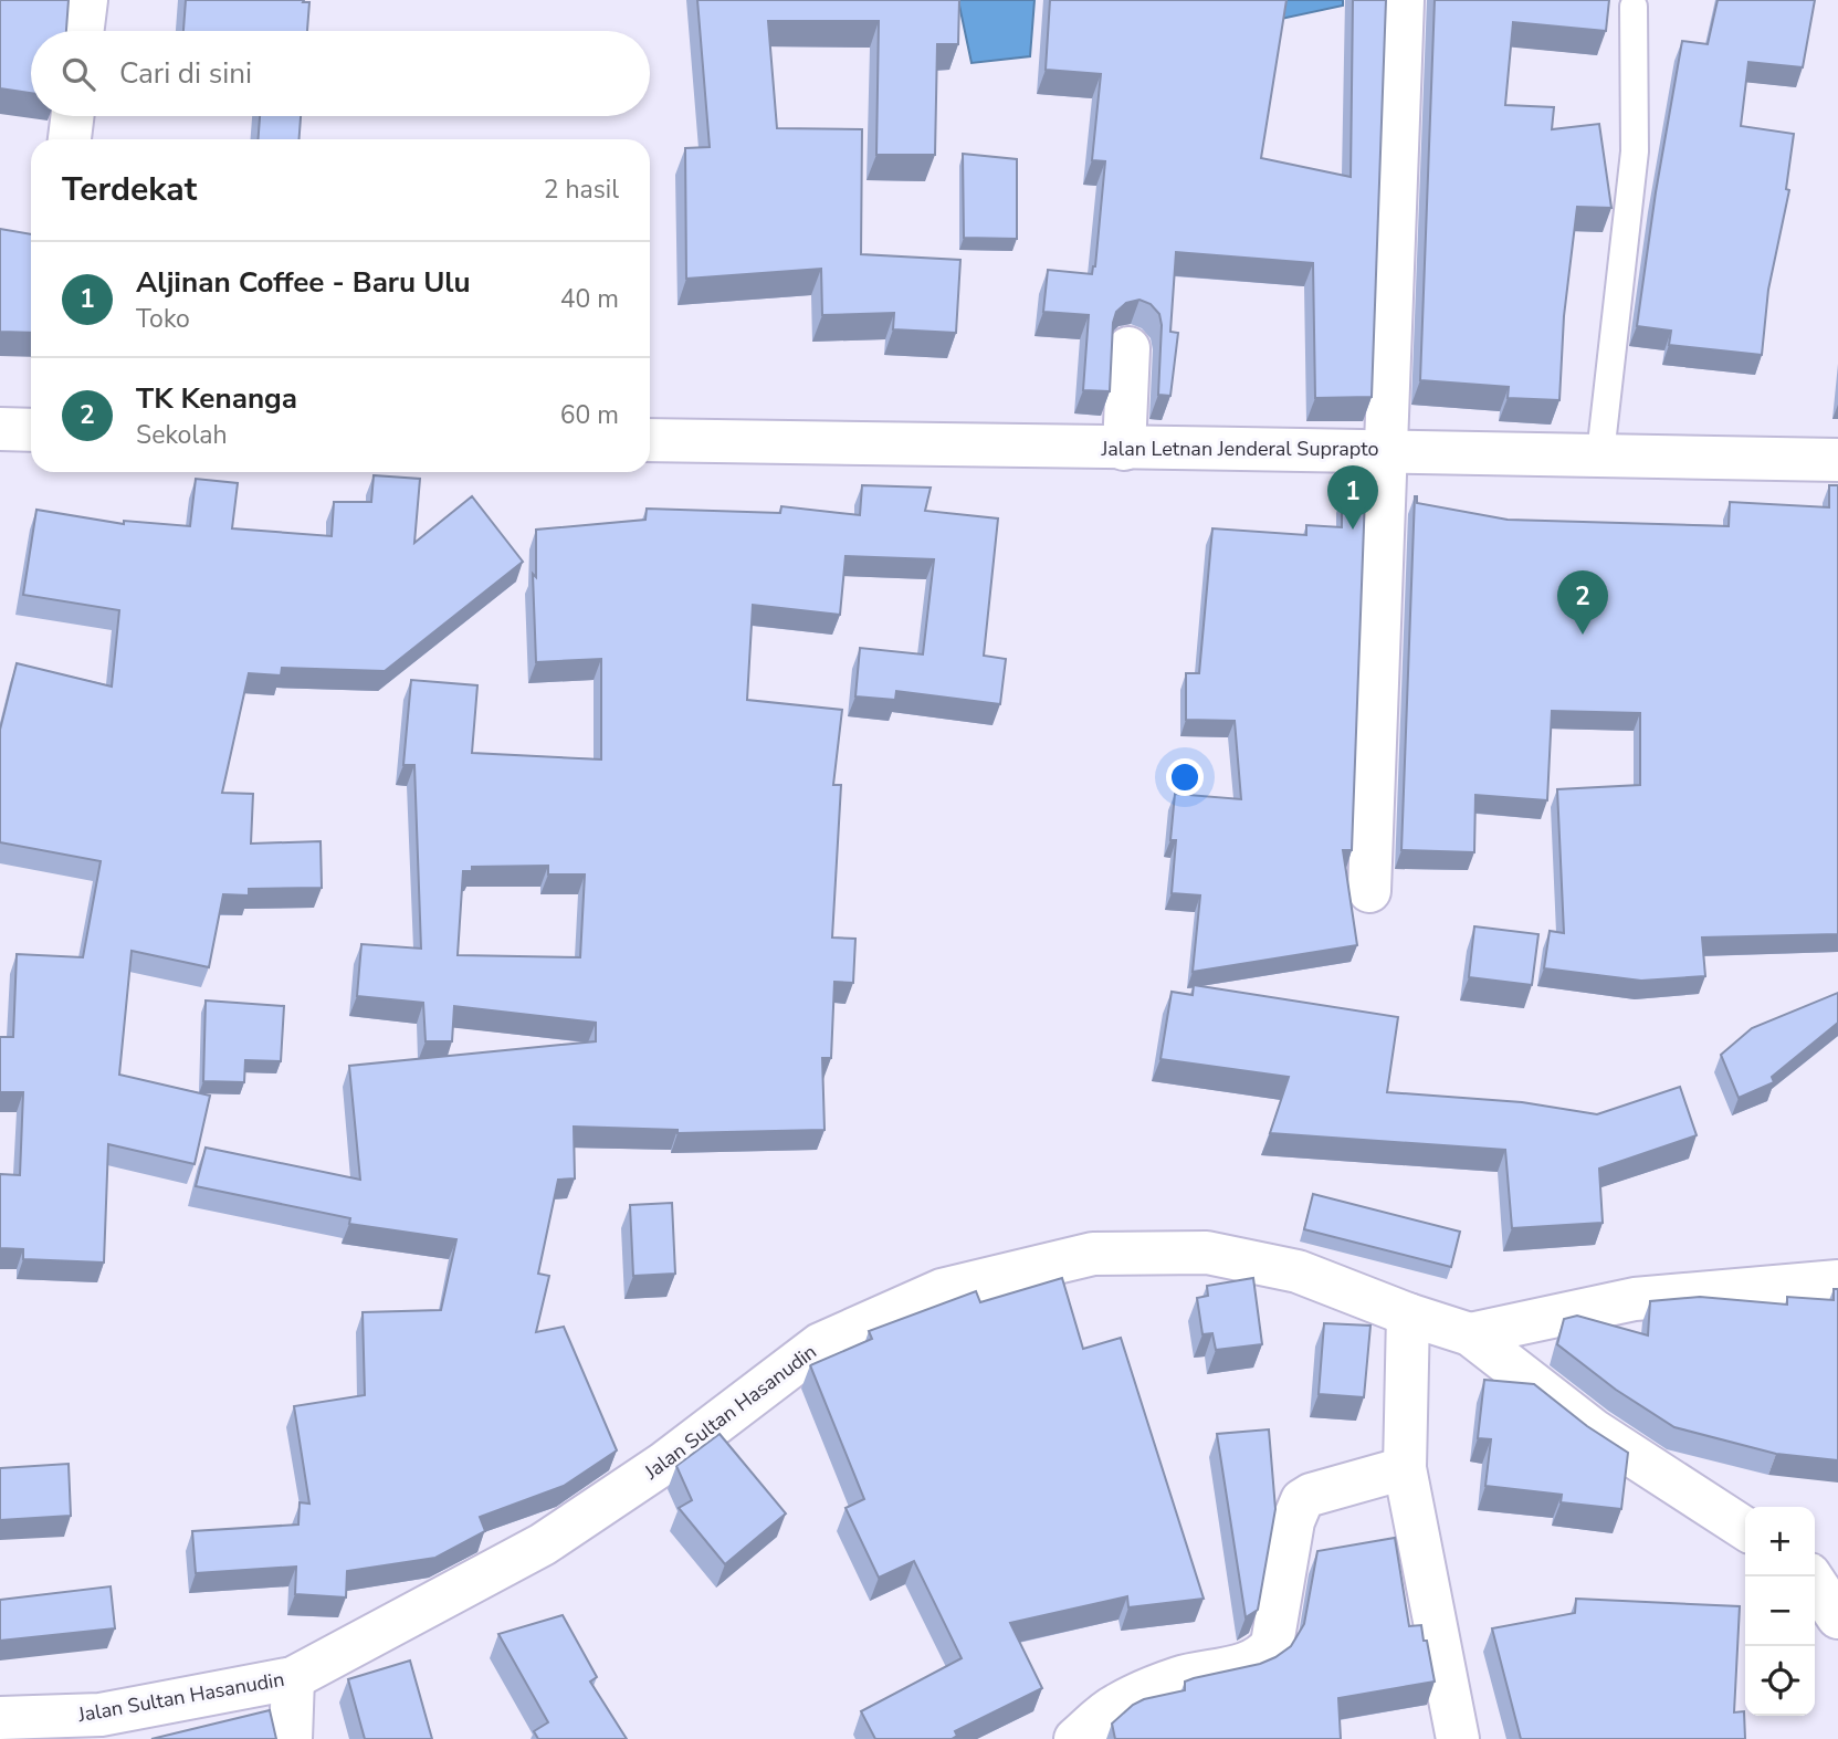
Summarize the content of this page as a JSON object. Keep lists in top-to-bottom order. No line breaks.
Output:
{"streets":{"street":["Jalan Letnan Jenderal Suprapto","Jalan Sultan Hasanudin"]},"page":{"search":"Cari di sini","heading":["Terdekat","2 hasil"],"list":[{"mark":"1","name":"Aljinan Coffee - Baru Ulu","note":"Toko","value":"40 m"},{"mark":"2","name":"TK Kenanga","note":"Sekolah","value":"60 m"}],"pins":["1","2"],"map_buttons":["+","−"]}}
